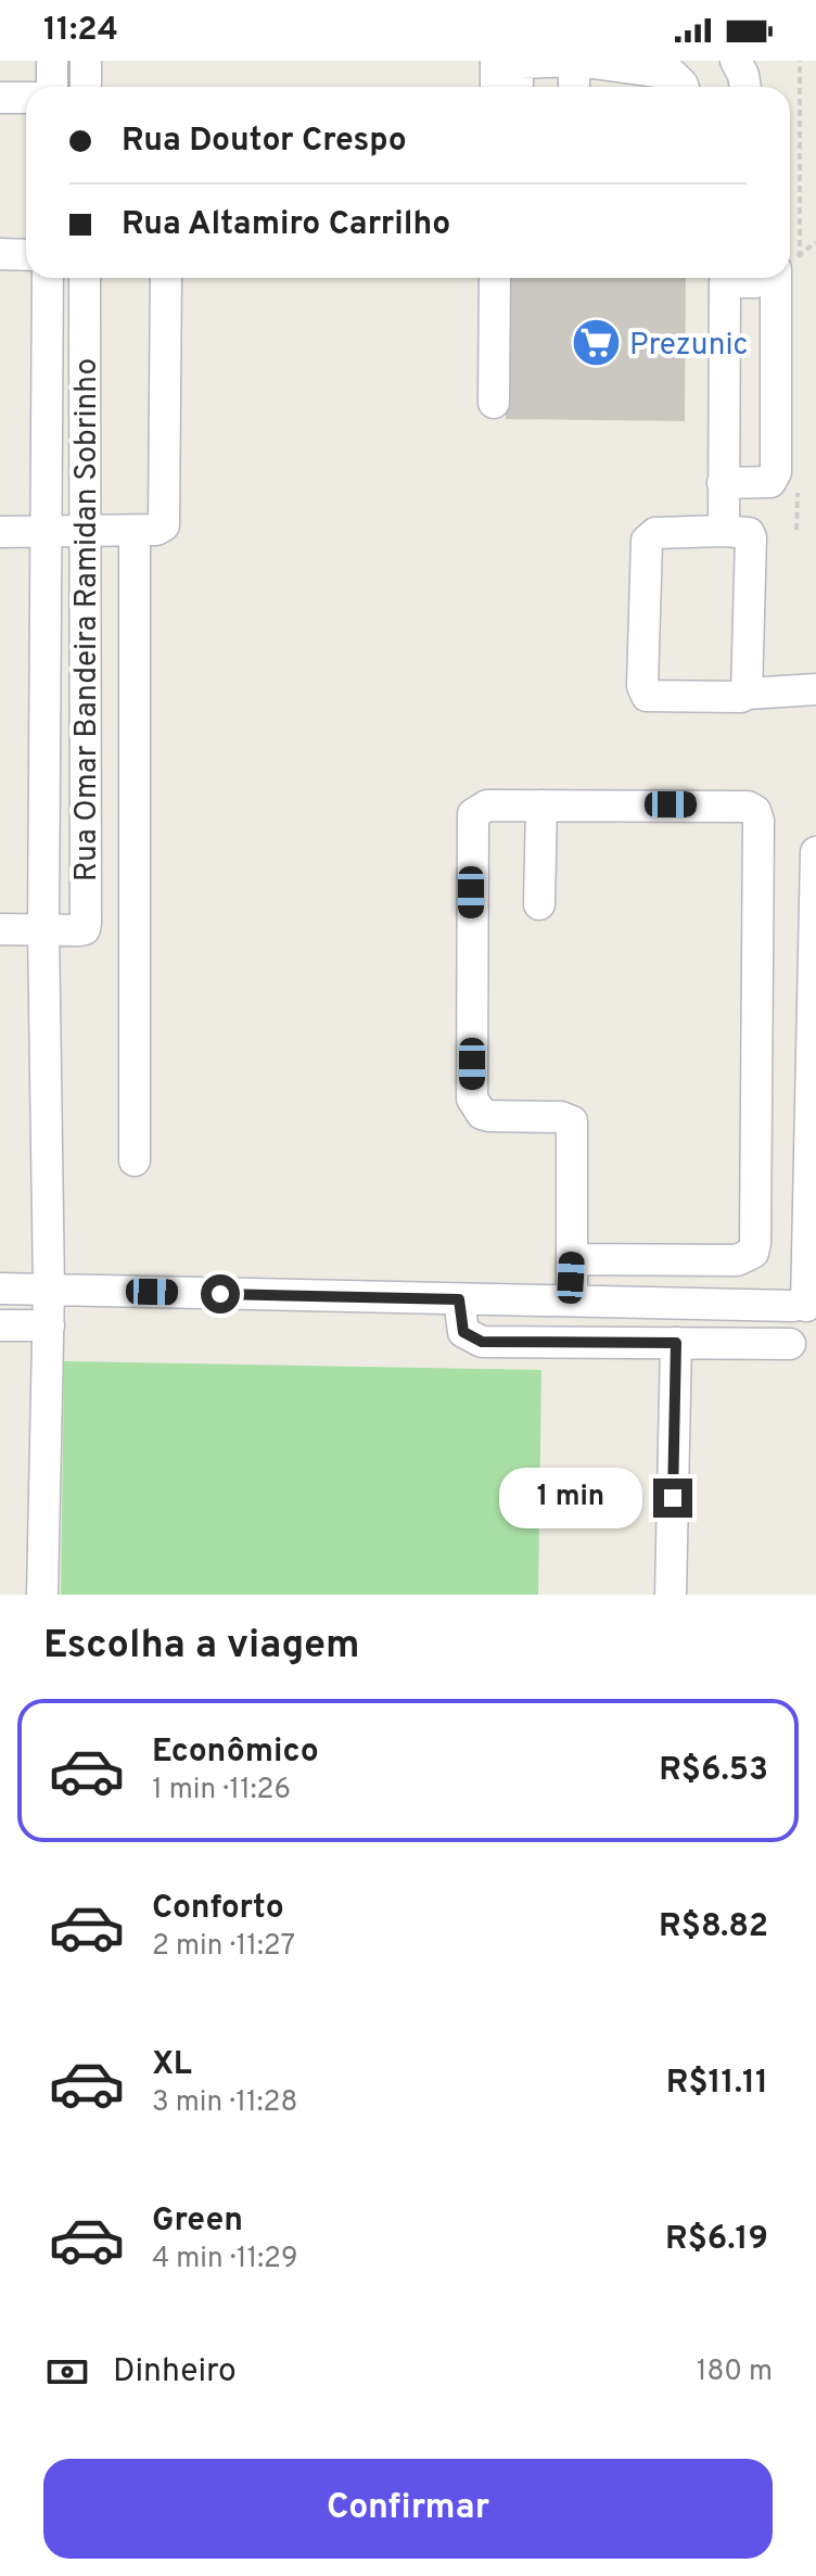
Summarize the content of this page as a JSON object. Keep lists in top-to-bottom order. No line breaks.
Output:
{"streets":{"street":["Rua Omar Bandeira Ramidan Sobrinho"]},"places":{"supermarket":["Prezunic"]},"page":{"status":"11:24","banner":["Rua Doutor Crespo","Rua Altamiro Carrilho"],"bubble":"1 min","heading":"Escolha a viagem","list":[{"name":"Econômico","note":"1 min · 11:26","value":"R$6.53"},{"name":"Conforto","note":"2 min · 11:27","value":"R$8.82"},{"name":"XL","note":"3 min · 11:28","value":"R$11.11"},{"name":"Green","note":"4 min · 11:29","value":"R$6.19"}],"pay":["Dinheiro","180 m"],"buttons":"Confirmar"}}
